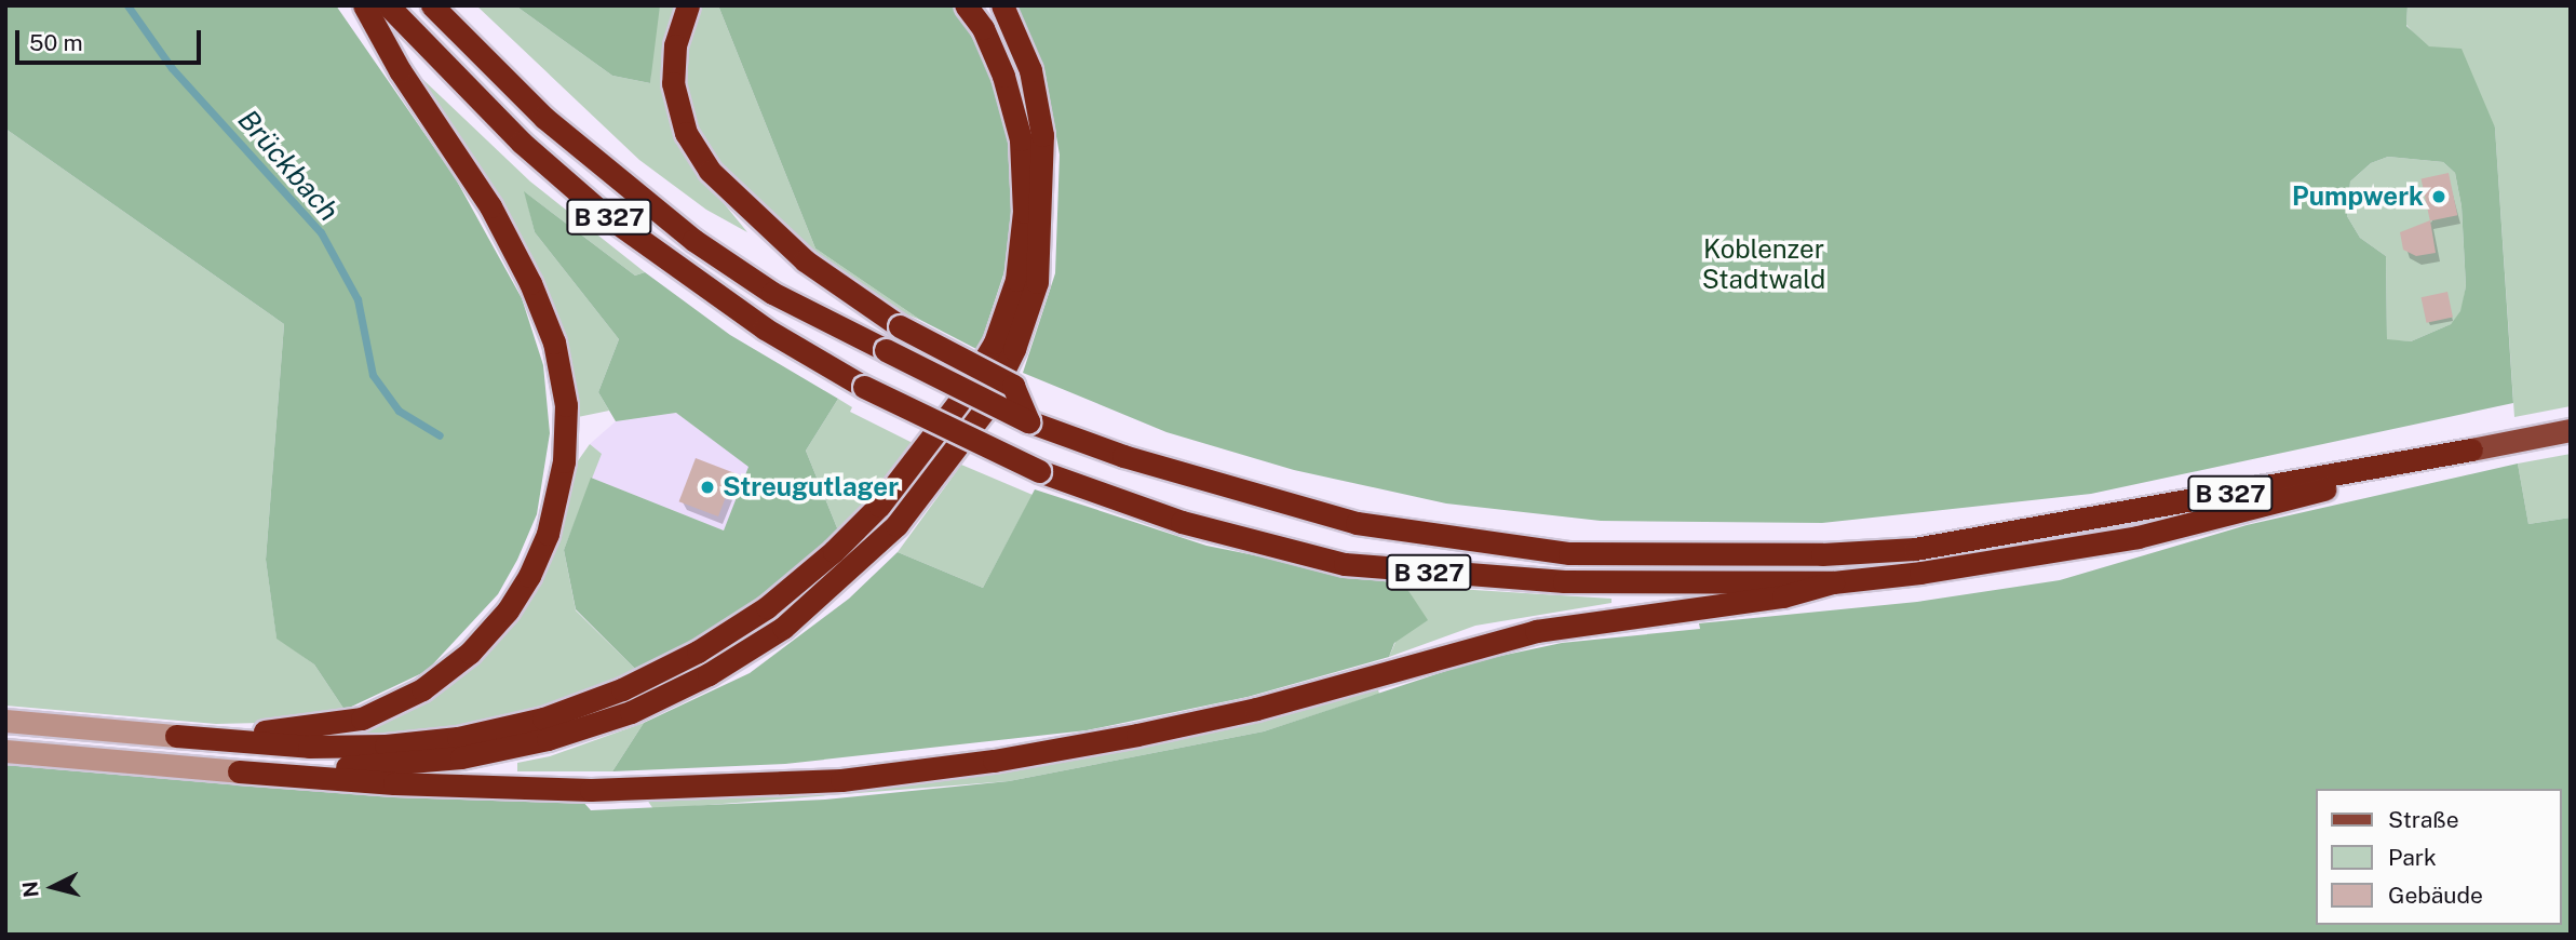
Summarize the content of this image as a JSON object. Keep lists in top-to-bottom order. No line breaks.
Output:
{"streets":{"highway":["B 327"]},"water":["Brückbach"],"parks":["Koblenzer Stadtwald"],"places":["Pumpwerk","Streugutlager"],"legend":["Straße","Park","Gebäude"],"scale_bar":"50 m","north":"left"}
